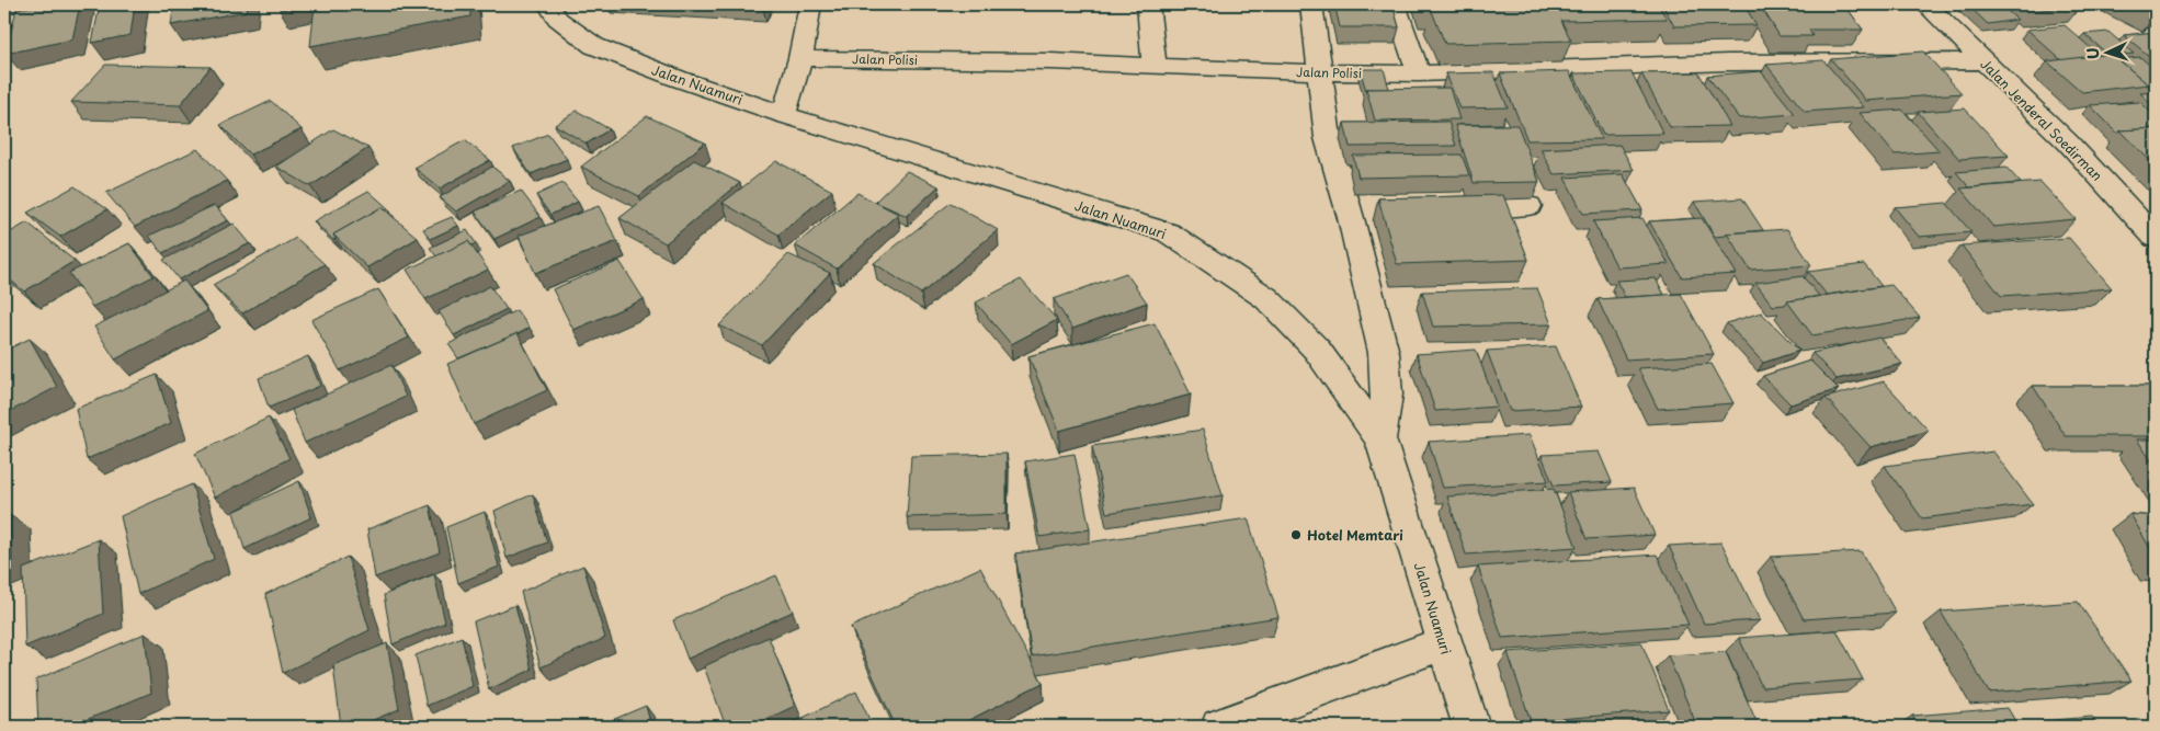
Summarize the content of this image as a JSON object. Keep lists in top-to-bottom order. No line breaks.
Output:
{"streets":{"street":["Jalan Polisi","Jalan Nuamuri","Jalan Jenderal Soedirman"]},"crossings":[["Jalan Polisi","Jalan Jenderal Soedirman"]],"places":["Hotel Memtari"],"north":"left"}
